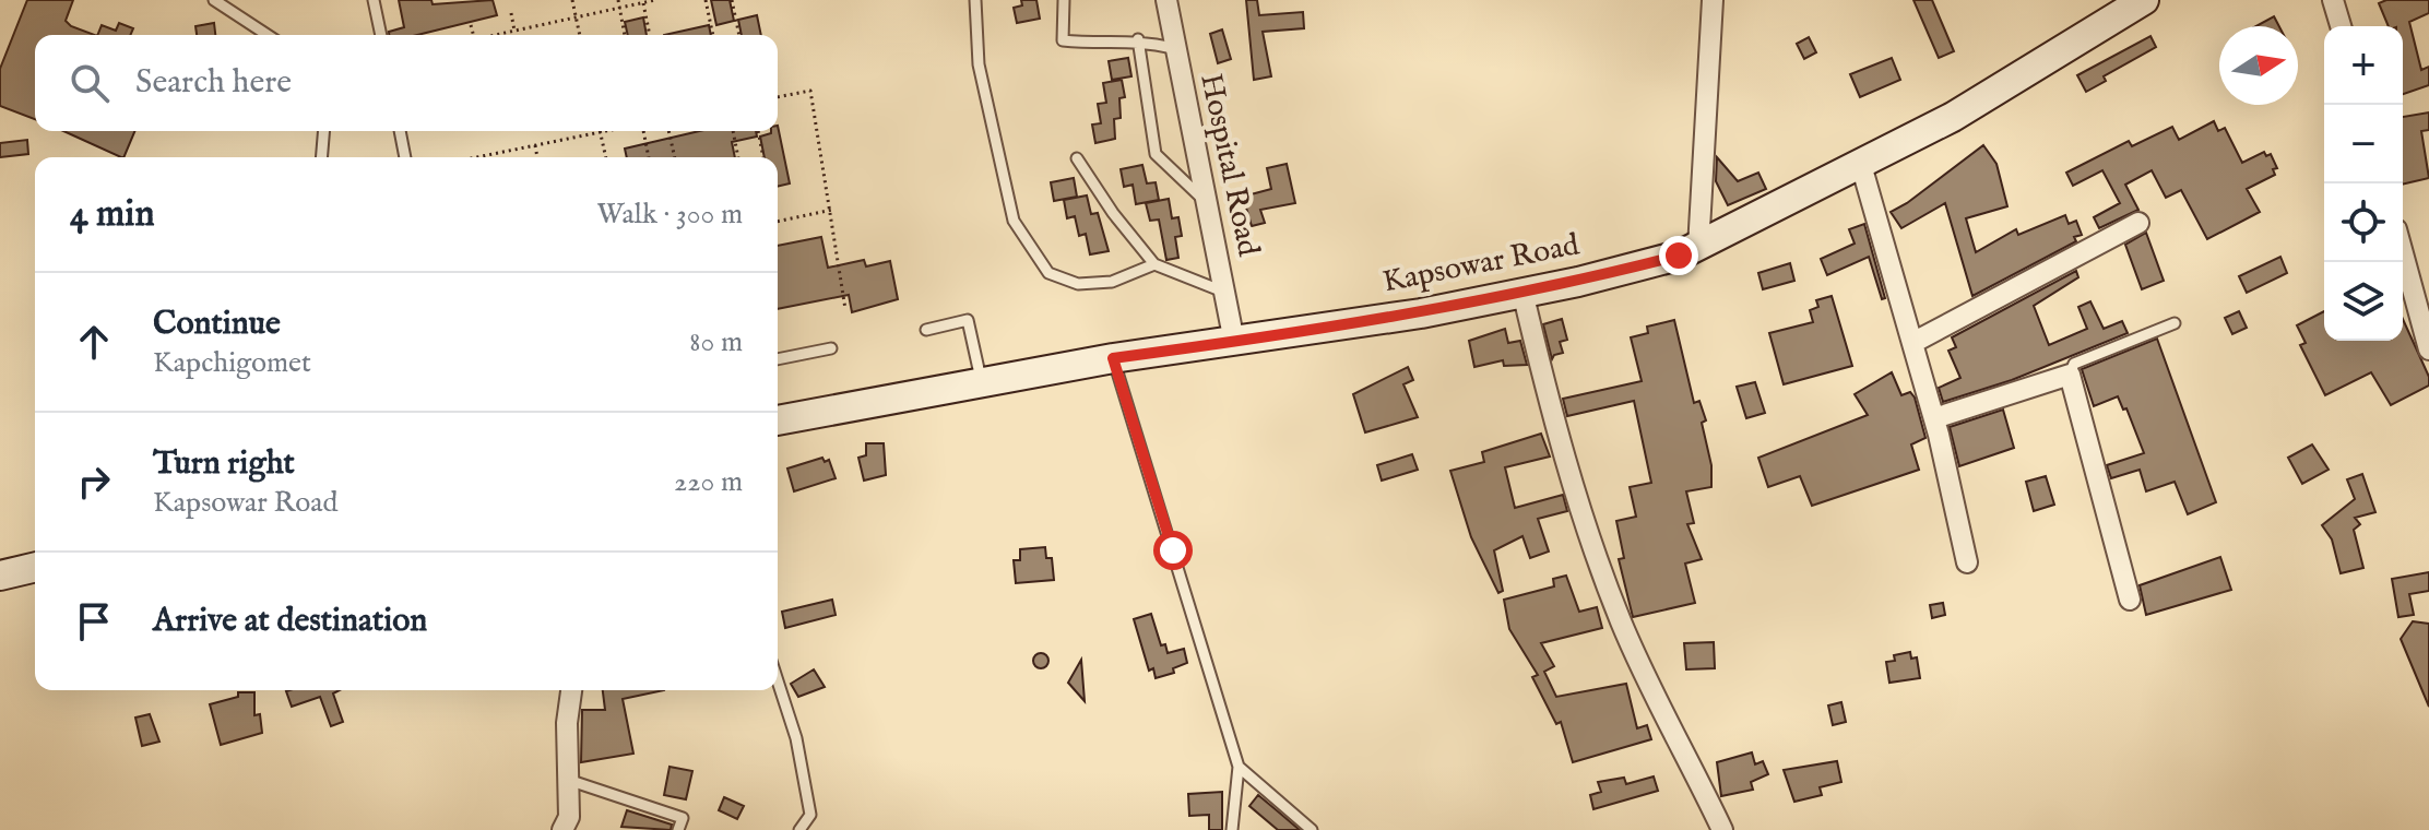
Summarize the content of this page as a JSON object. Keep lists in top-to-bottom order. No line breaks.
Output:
{"streets":{"main road":["Kapsowar Road"],"street":["Hospital Road"]},"crossings":[["Hospital Road","Kapsowar Road"]],"north":"right","page":{"map_buttons":["+","−"],"search":"Search here","heading":["4 min","Walk · 300 m"],"list":[["Continue","Kapchigomet","80 m"],["Turn right","Kapsowar Road","220 m"],"Arrive at destination"]}}
